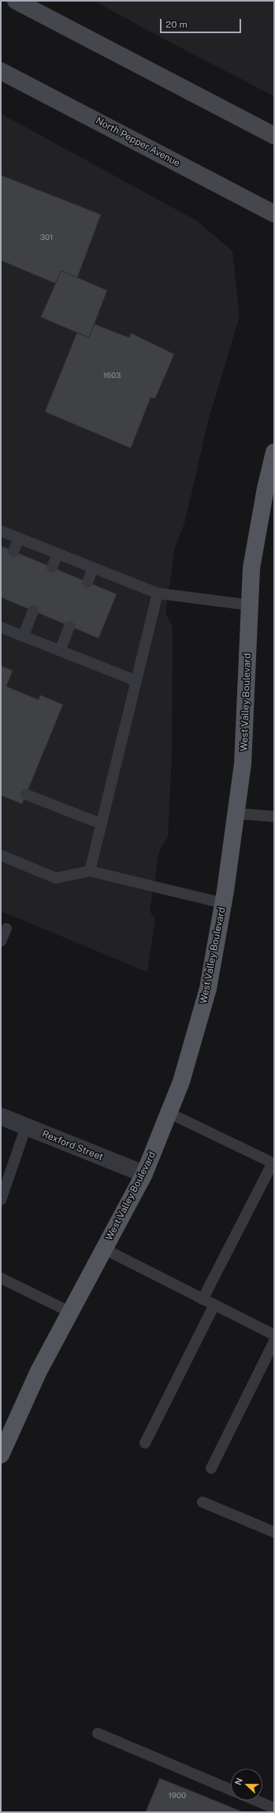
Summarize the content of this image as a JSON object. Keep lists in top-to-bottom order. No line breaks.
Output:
{"streets":{"main road":["North Pepper Avenue","West Valley Boulevard"],"street":["Rexford Street"]},"crossings":[["West Valley Boulevard","Rexford Street"]],"house_numbers":["301","1603","1900"],"scale_bar":"20 m","north":"left"}
